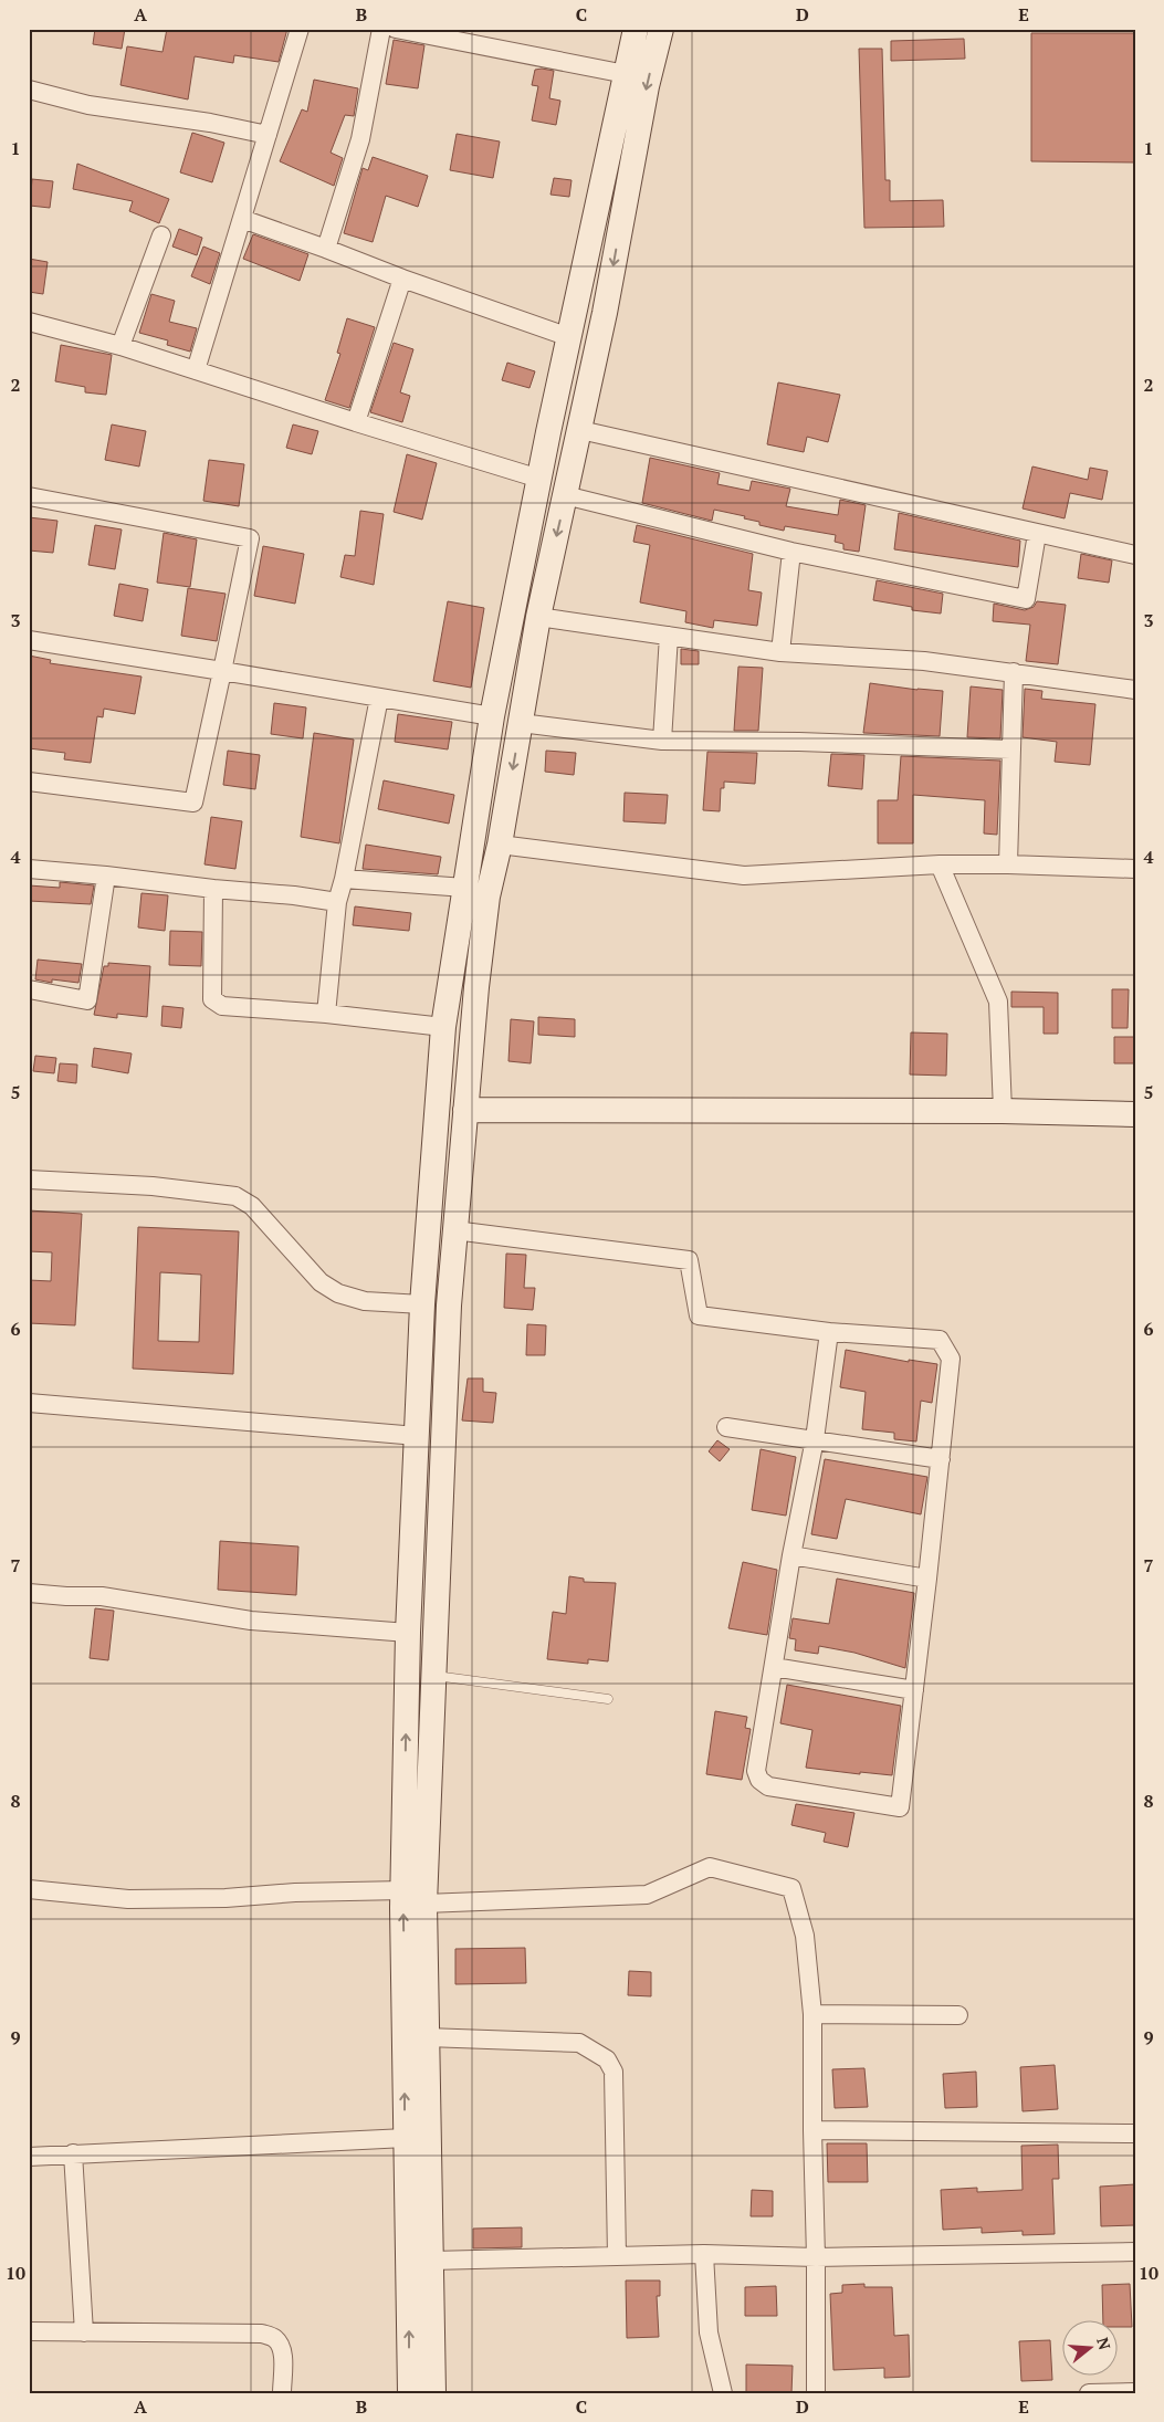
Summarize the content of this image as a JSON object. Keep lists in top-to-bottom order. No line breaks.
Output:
{"north":"right","grid":{"columns":["A","B","C","D","E"],"rows":["1","2","3","4","5","6","7","8","9","10"]}}
